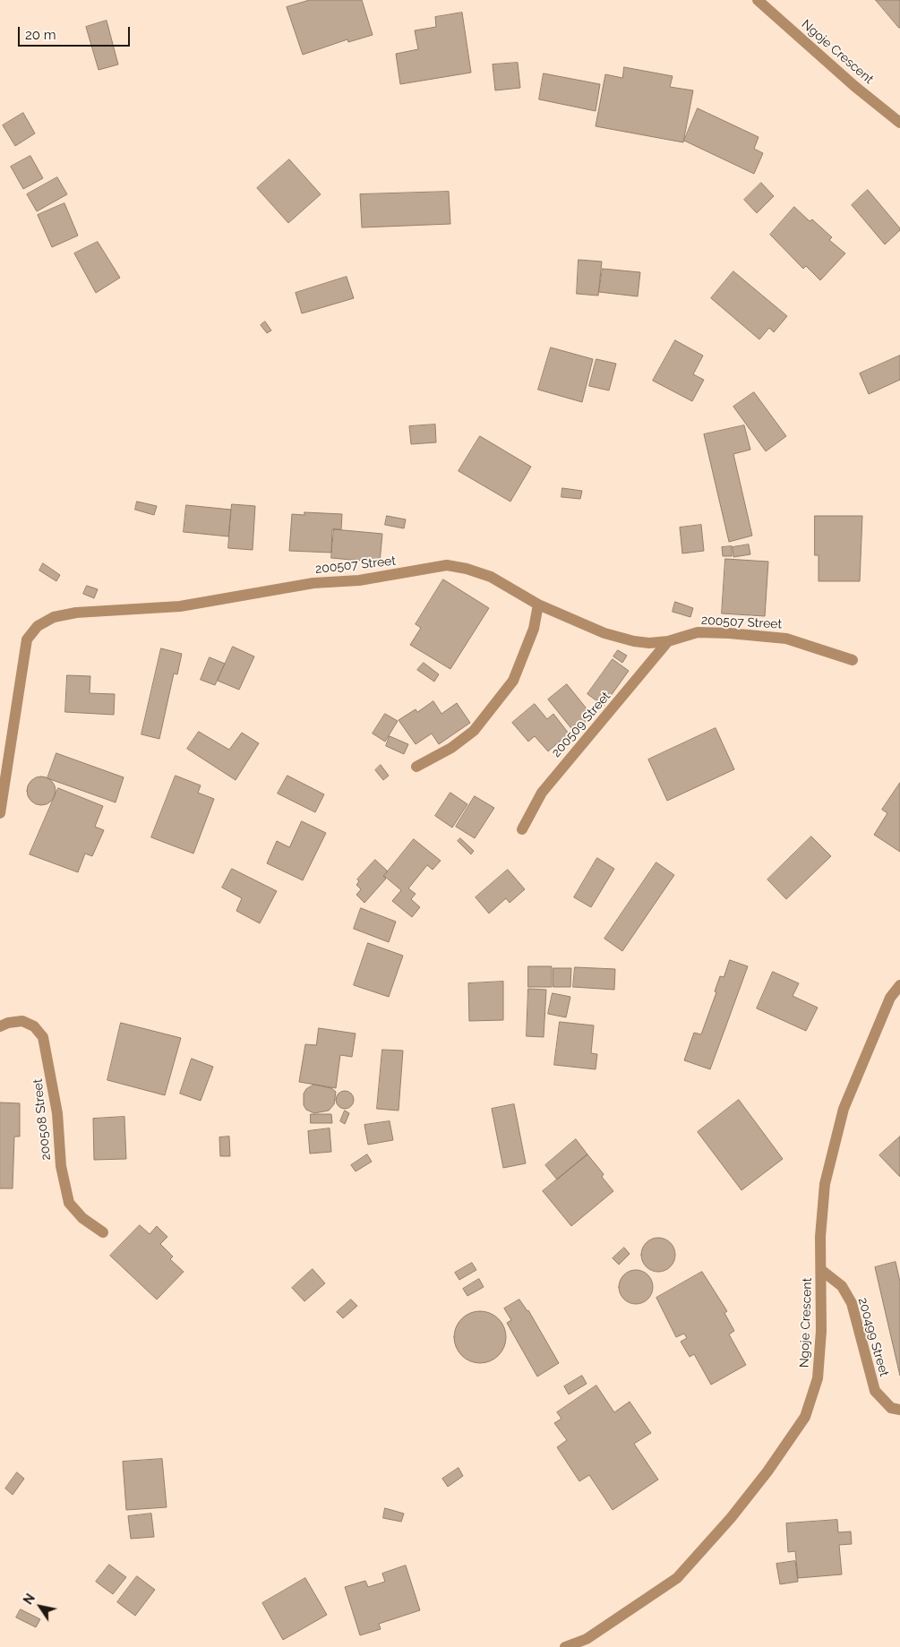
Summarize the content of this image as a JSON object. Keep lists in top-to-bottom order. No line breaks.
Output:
{"streets":{"street":["Ngoje Crescent","200507 Street","200509 Street","200508 Street","200499 Street"]},"crossings":[["Ngoje Crescent","200499 Street"],["200507 Street","200509 Street"]],"scale_bar":"20 m","north":"top left"}
